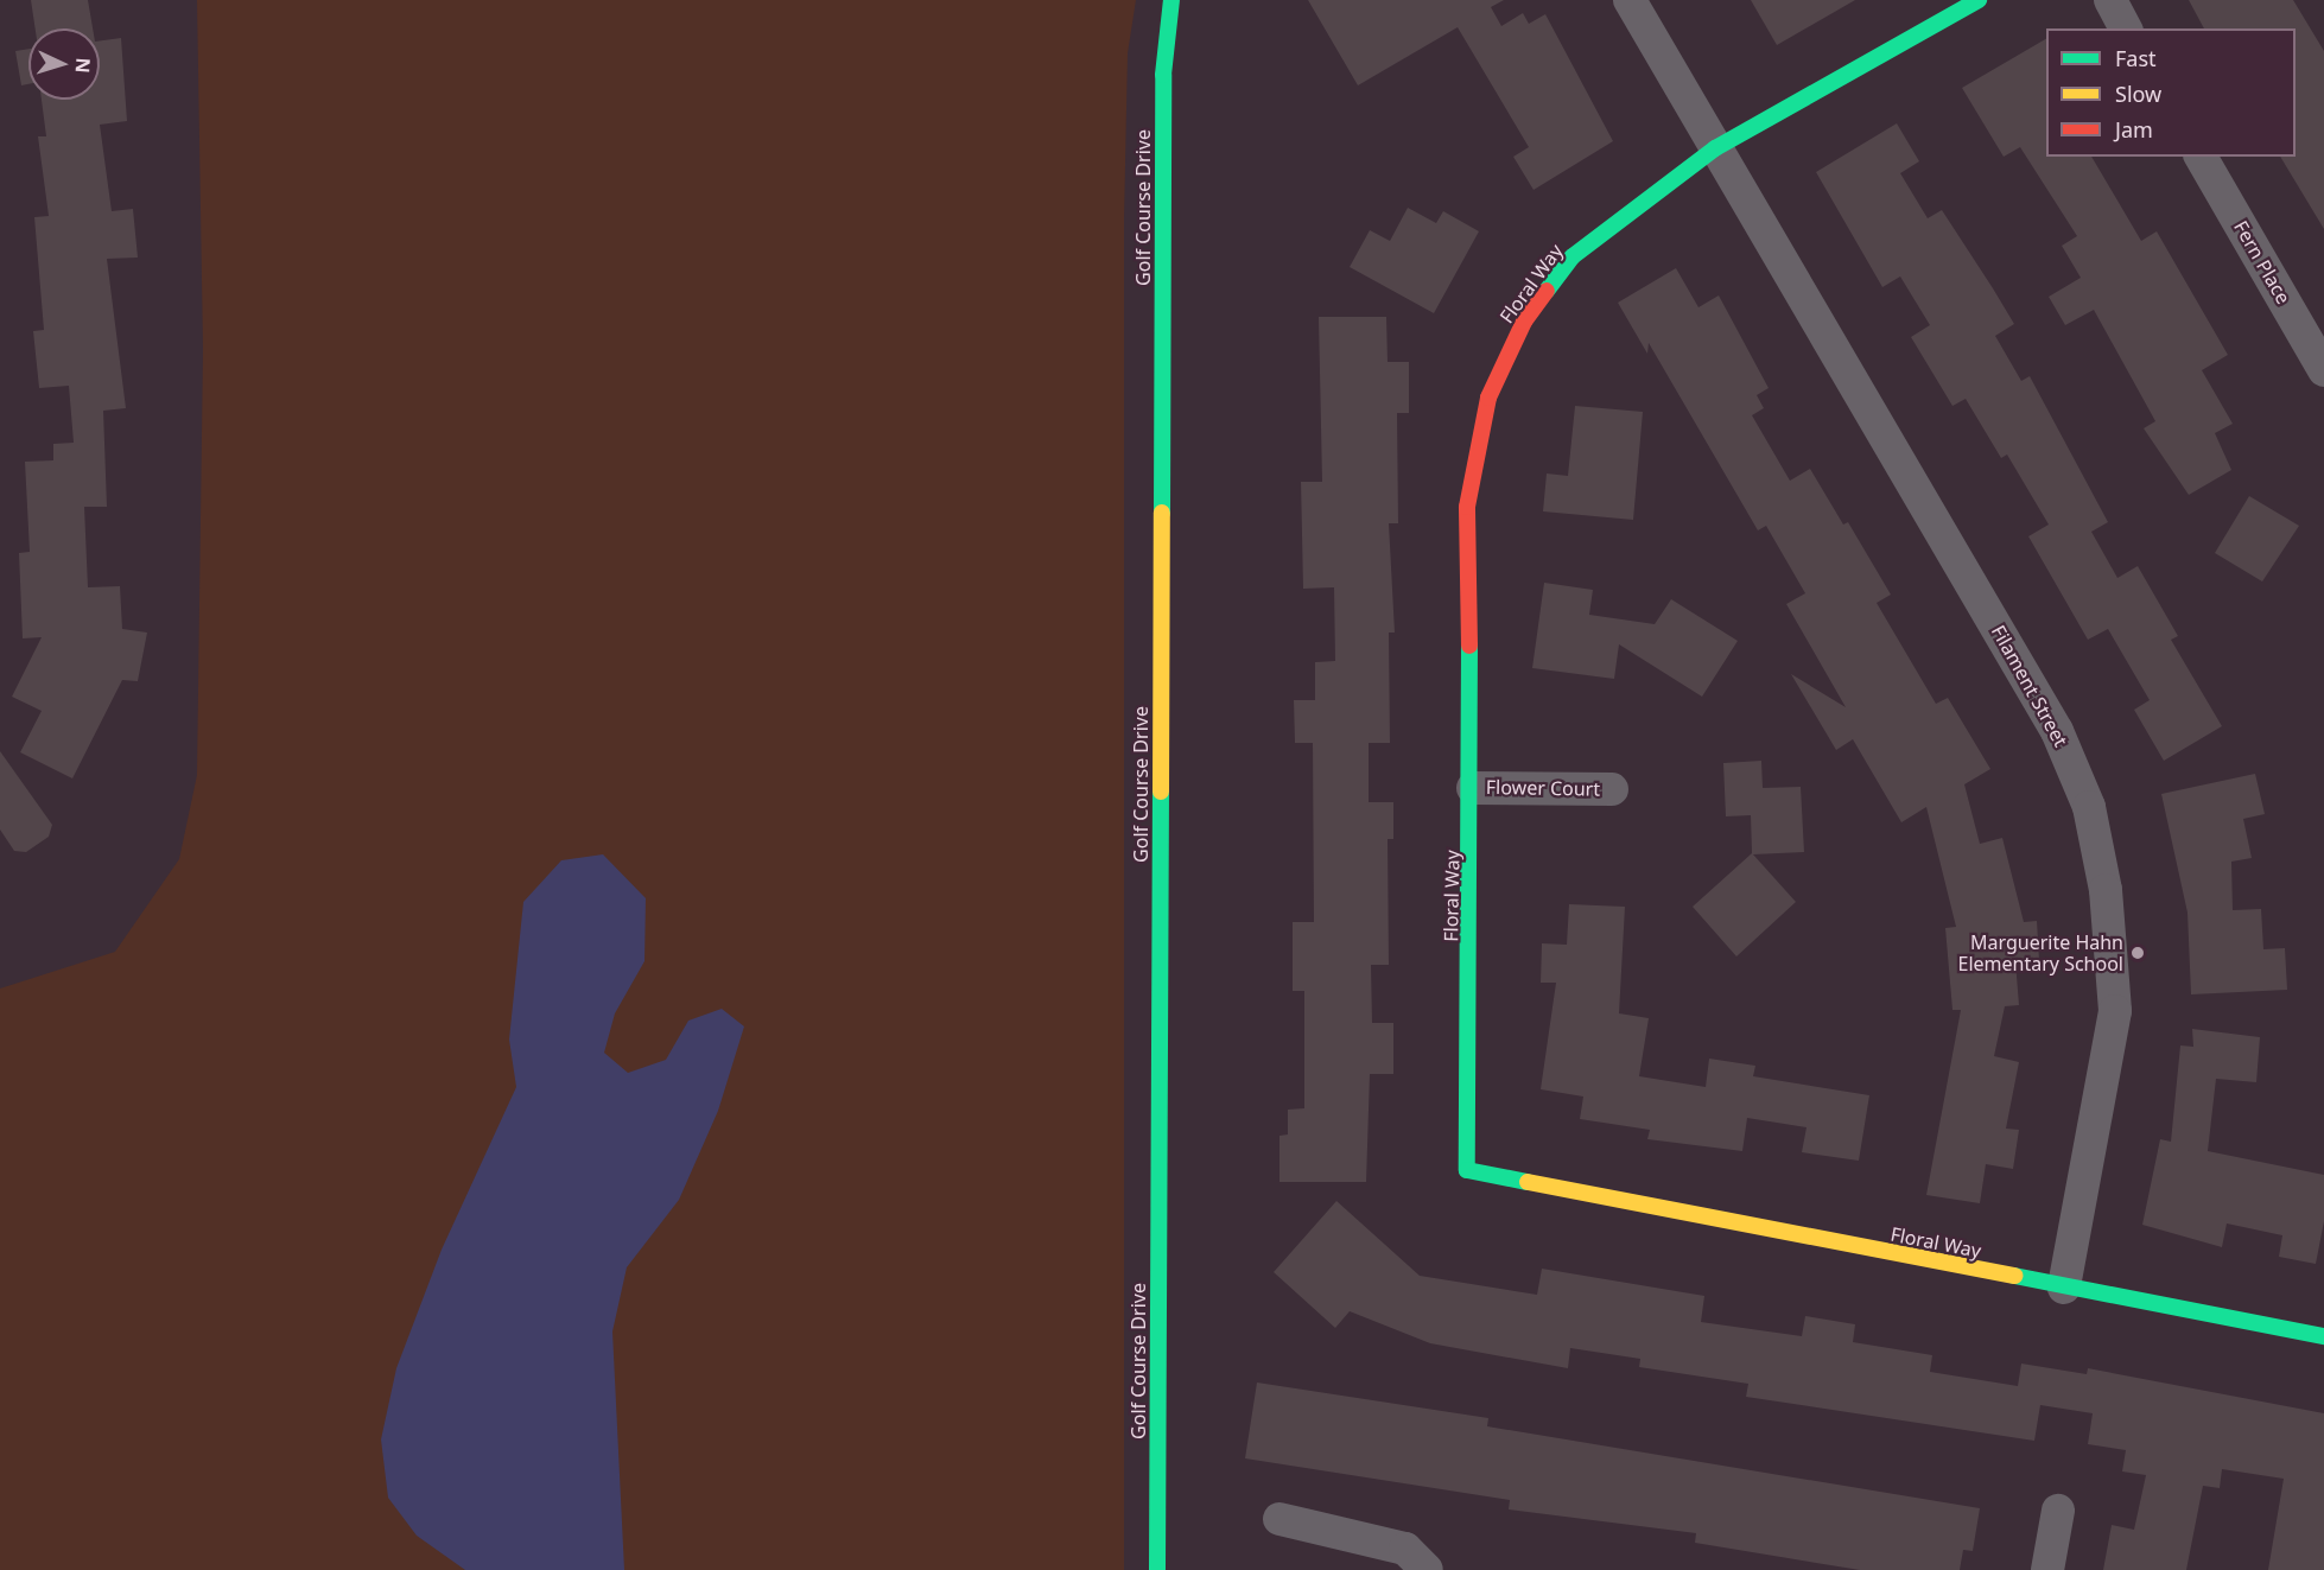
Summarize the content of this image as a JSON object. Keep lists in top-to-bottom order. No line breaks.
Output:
{"streets":{"street":["Golf Course Drive","Fern Place","Floral Way","Filament Street","Flower Court"]},"crossings":[["Floral Way","Filament Street"],["Floral Way","Flower Court"]],"places":["Marguerite Hahn Elementary School"],"legend":["Fast","Slow","Jam"],"north":"right"}
